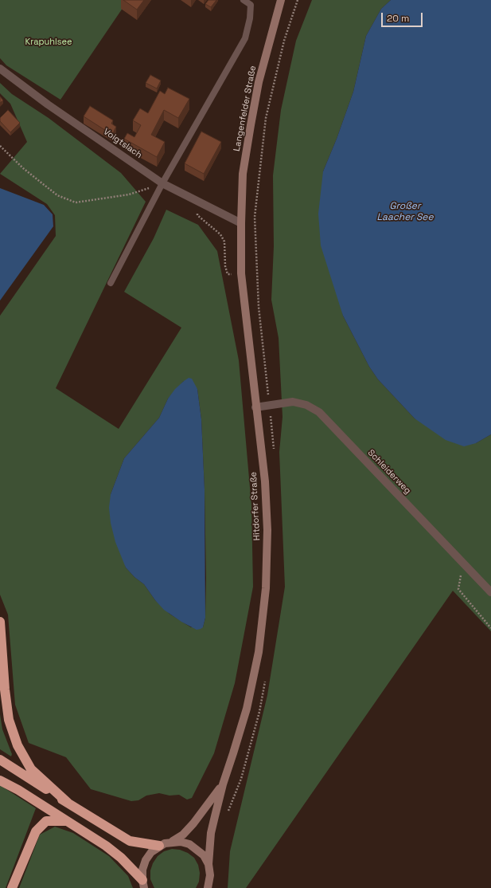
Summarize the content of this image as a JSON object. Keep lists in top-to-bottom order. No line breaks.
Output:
{"streets":{"street":["Langenfelder Straße","Voigtslach","Schleiderweg","Hitdorfer Straße"]},"crossings":[["Langenfelder Straße","Voigtslach"],["Langenfelder Straße","Hitdorfer Straße"],["Voigtslach","Hitdorfer Straße"],["Schleiderweg","Hitdorfer Straße"]],"water":["Großer Laacher See"],"parks":["Krapuhlsee"],"scale_bar":"20 m"}
